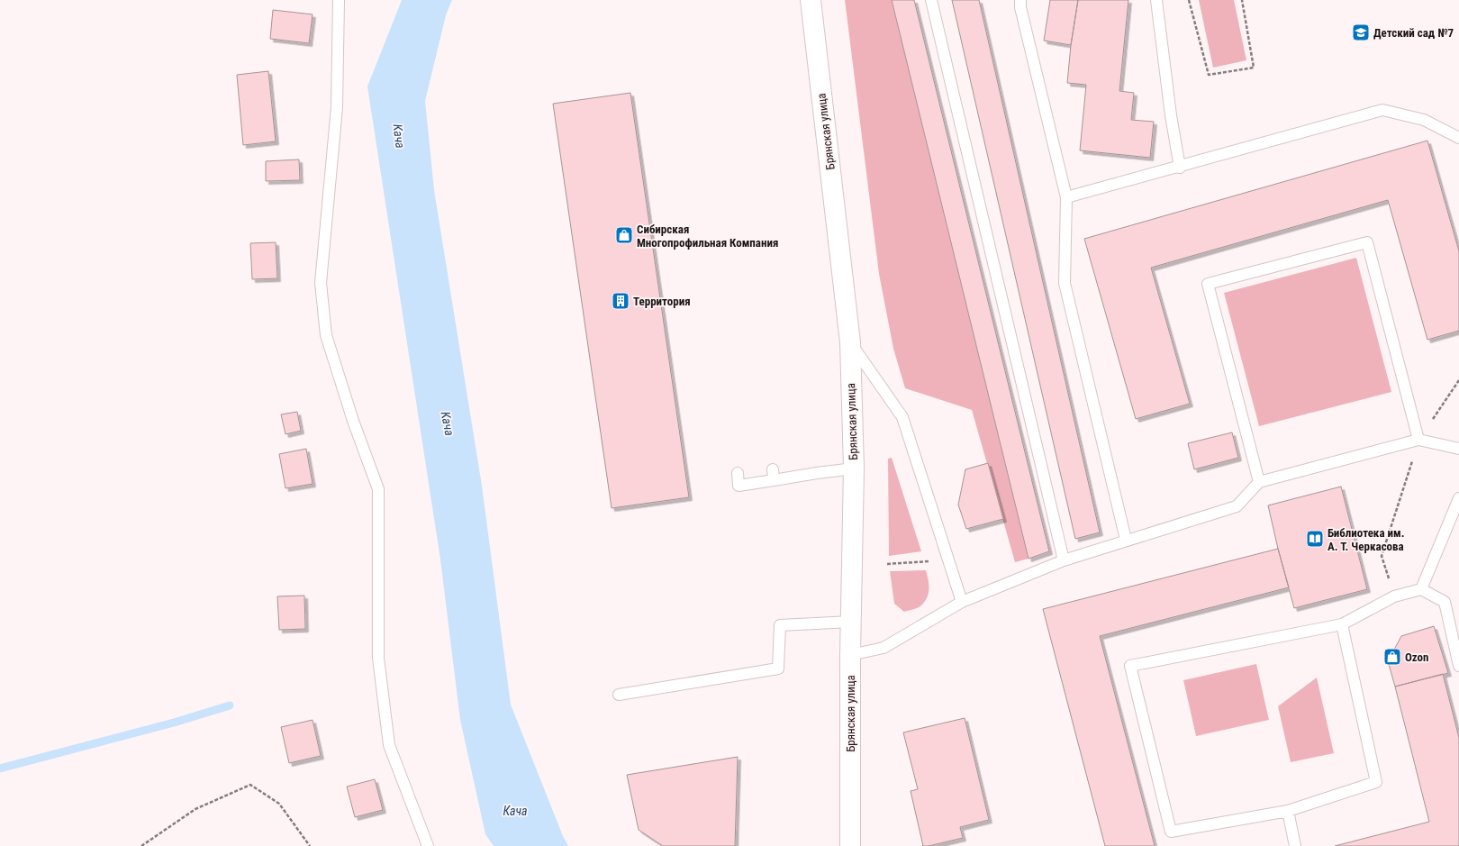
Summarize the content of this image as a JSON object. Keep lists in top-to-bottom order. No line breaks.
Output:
{"streets":{"highway":["Брянская улица"]},"water":["Кача"],"places":{"school or university":["Детский сад №7"],"shop":["Сибирская Многопрофильная Компания","Ozon"],"building":["Территория"],"library":["Библиотека им. А. Т. Черкасова"]}}
